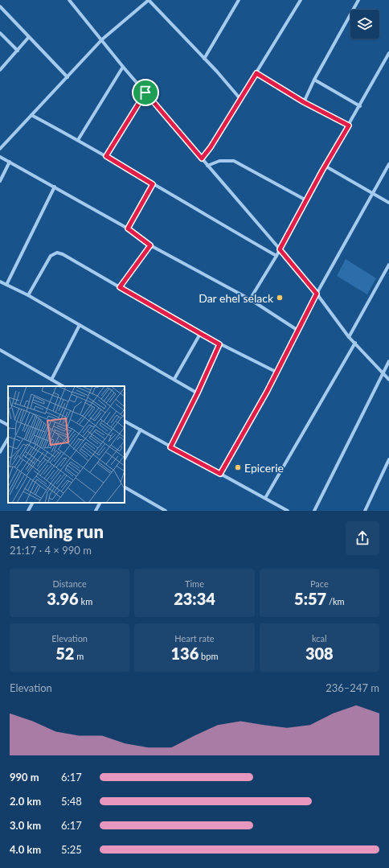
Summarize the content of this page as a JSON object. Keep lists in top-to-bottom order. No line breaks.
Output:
{"places":["Dar ehel selack","Epicerie"],"page":{"heading":["Evening run","21:17 · 4 × 990 m"],"stats":[["Distance","3.96 km"],["Time","23:34"],["Pace","5:57 /km"],["Elevation","52 m"],["Heart rate","136 bpm"],["kcal","308"]],"chart":["Elevation","236–247 m"],"list":[{"name":"990 m","note":"6:17"},{"name":"2.0 km","note":"5:48"},{"name":"3.0 km","note":"6:17"},{"name":"4.0 km","note":"5:25"}]}}
